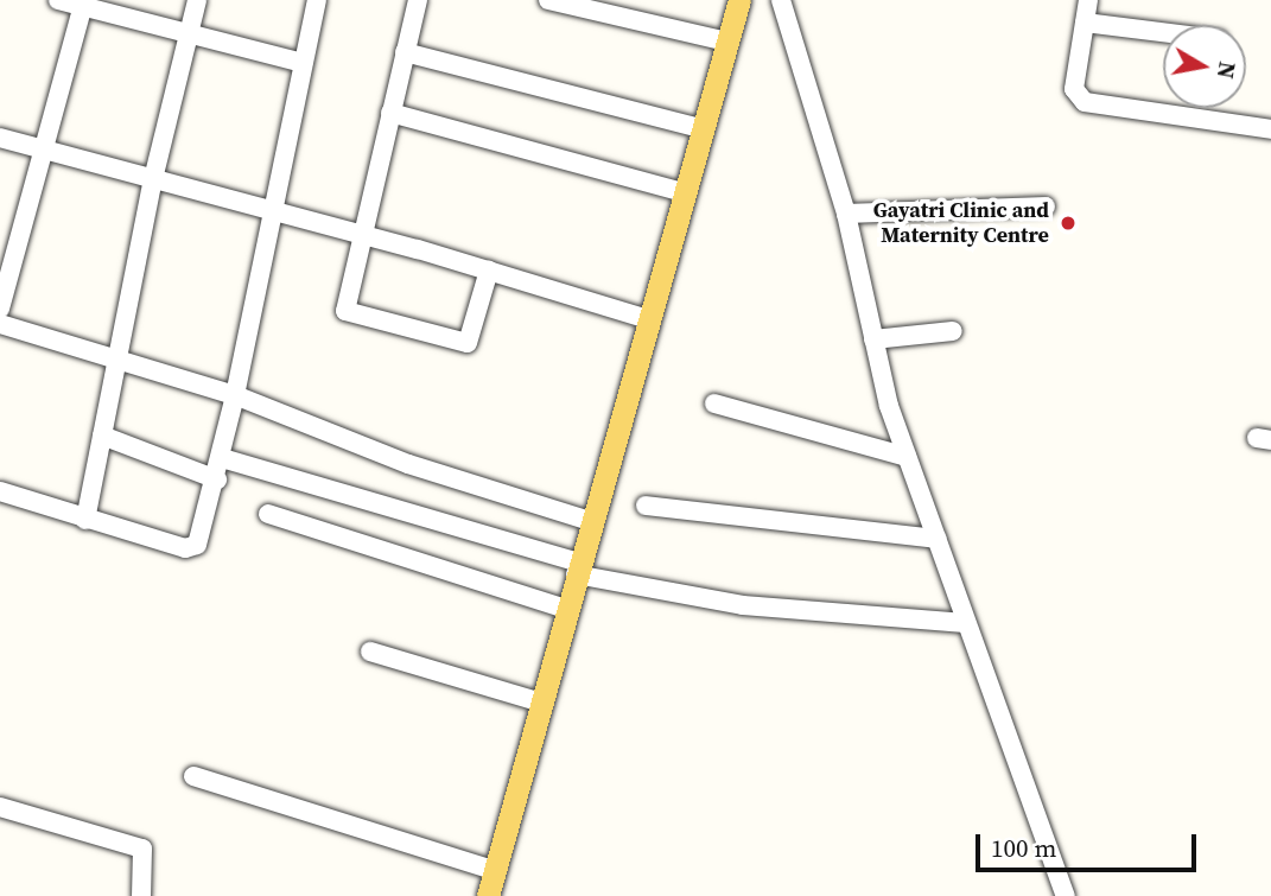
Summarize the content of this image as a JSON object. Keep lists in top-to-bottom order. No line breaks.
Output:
{"places":["Gayatri Clinic and Maternity Centre"],"scale_bar":"100 m","north":"right"}
